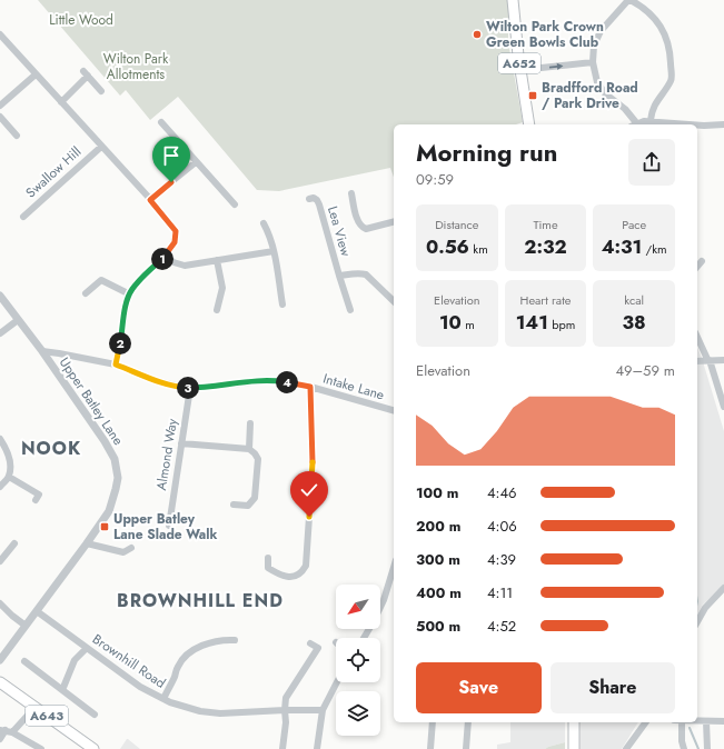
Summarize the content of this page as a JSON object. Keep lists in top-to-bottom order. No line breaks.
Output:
{"streets":{"main road":["A652","A643"],"street":["Swallow Hill","Lea View","Intake Lane","Upper Batley Lane","Almond Way","Brownhill Road"]},"crossings":[["Intake Lane","Upper Batley Lane"],["Intake Lane","Almond Way"],["Upper Batley Lane","Brownhill Road"]],"districts":["NOOK","BROWNHILL END"],"parks":["Little Wood","Wilton Park Allotments"],"places":{"other":["Wilton Park Crown Green Bowls Club"],"transit":["Bradfford Road / Park Drive","Upper Batley Lane Slade Walk"]},"north":"bottom left","page":{"heading":["Morning run","09:59"],"stats":[["Distance","0.56 km"],["Time","2:32"],["Pace","4:31 /km"],["Elevation","10 m"],["Heart rate","141 bpm"],["kcal","38"]],"pins":["1","2","4","3"],"chart":["Elevation","49–59 m"],"list":[{"name":"100 m","note":"4:46"},{"name":"200 m","note":"4:06"},{"name":"300 m","note":"4:39"},{"name":"400 m","note":"4:11"},{"name":"500 m","note":"4:52"}],"buttons":["Save","Share"]}}
